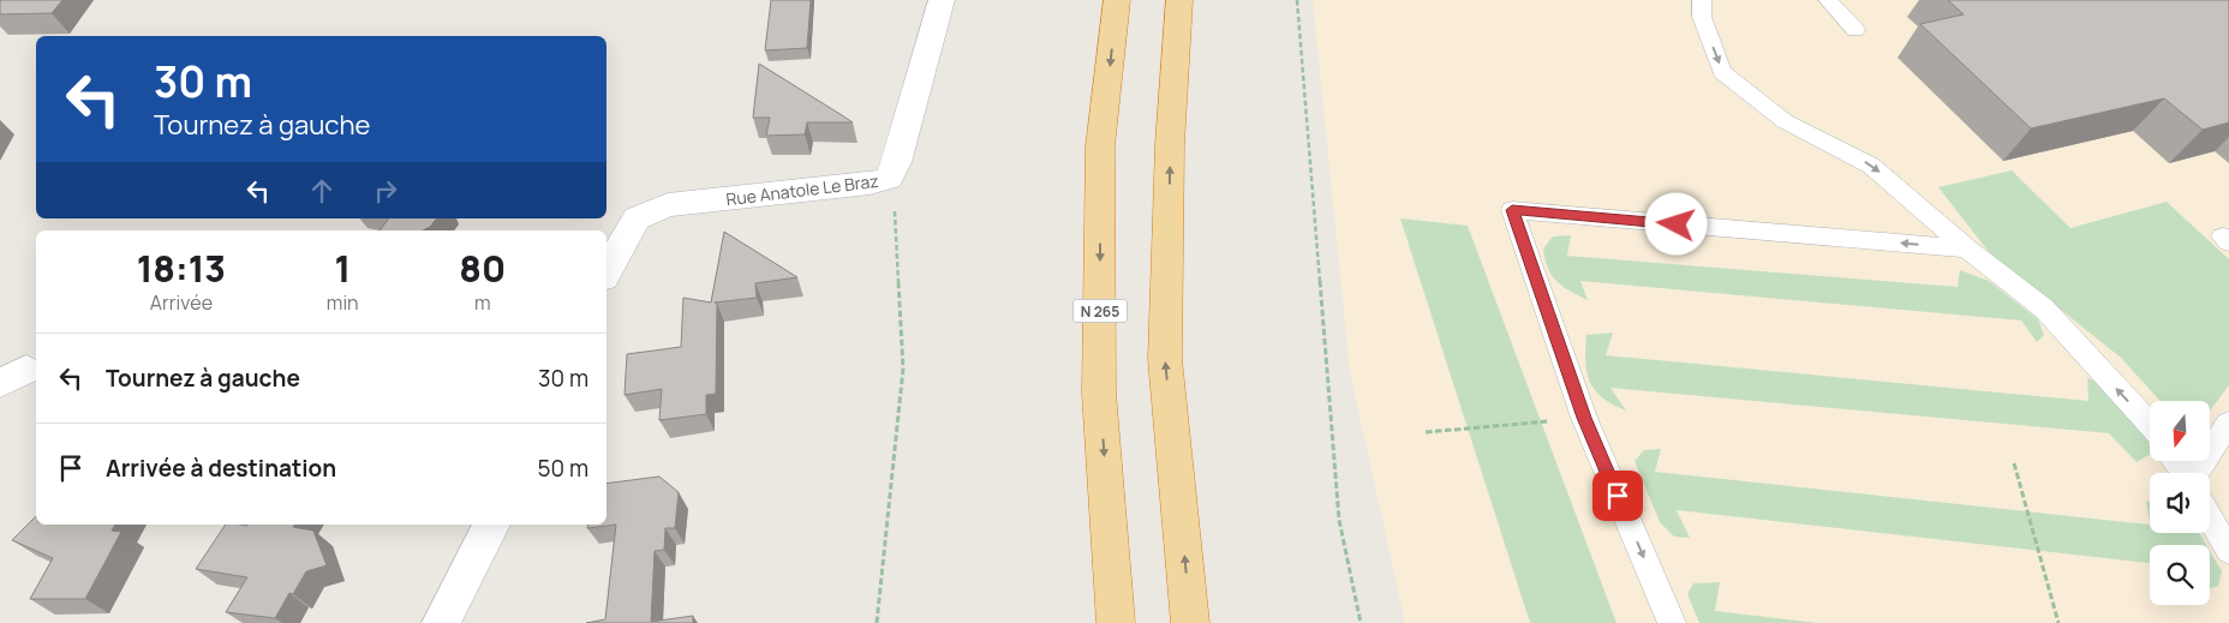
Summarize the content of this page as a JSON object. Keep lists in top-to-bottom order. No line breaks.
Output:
{"streets":{"highway":["N 265"],"street":["Rue Anatole Le Braz"]},"north":"bottom","page":{"turn":["30 m","Tournez à gauche"],"eta":["18:13","Arrivée","1","min","80","m"],"list":[{"name":"Tournez à gauche","value":"30 m"},{"name":"Arrivée à destination","value":"50 m"}]}}
